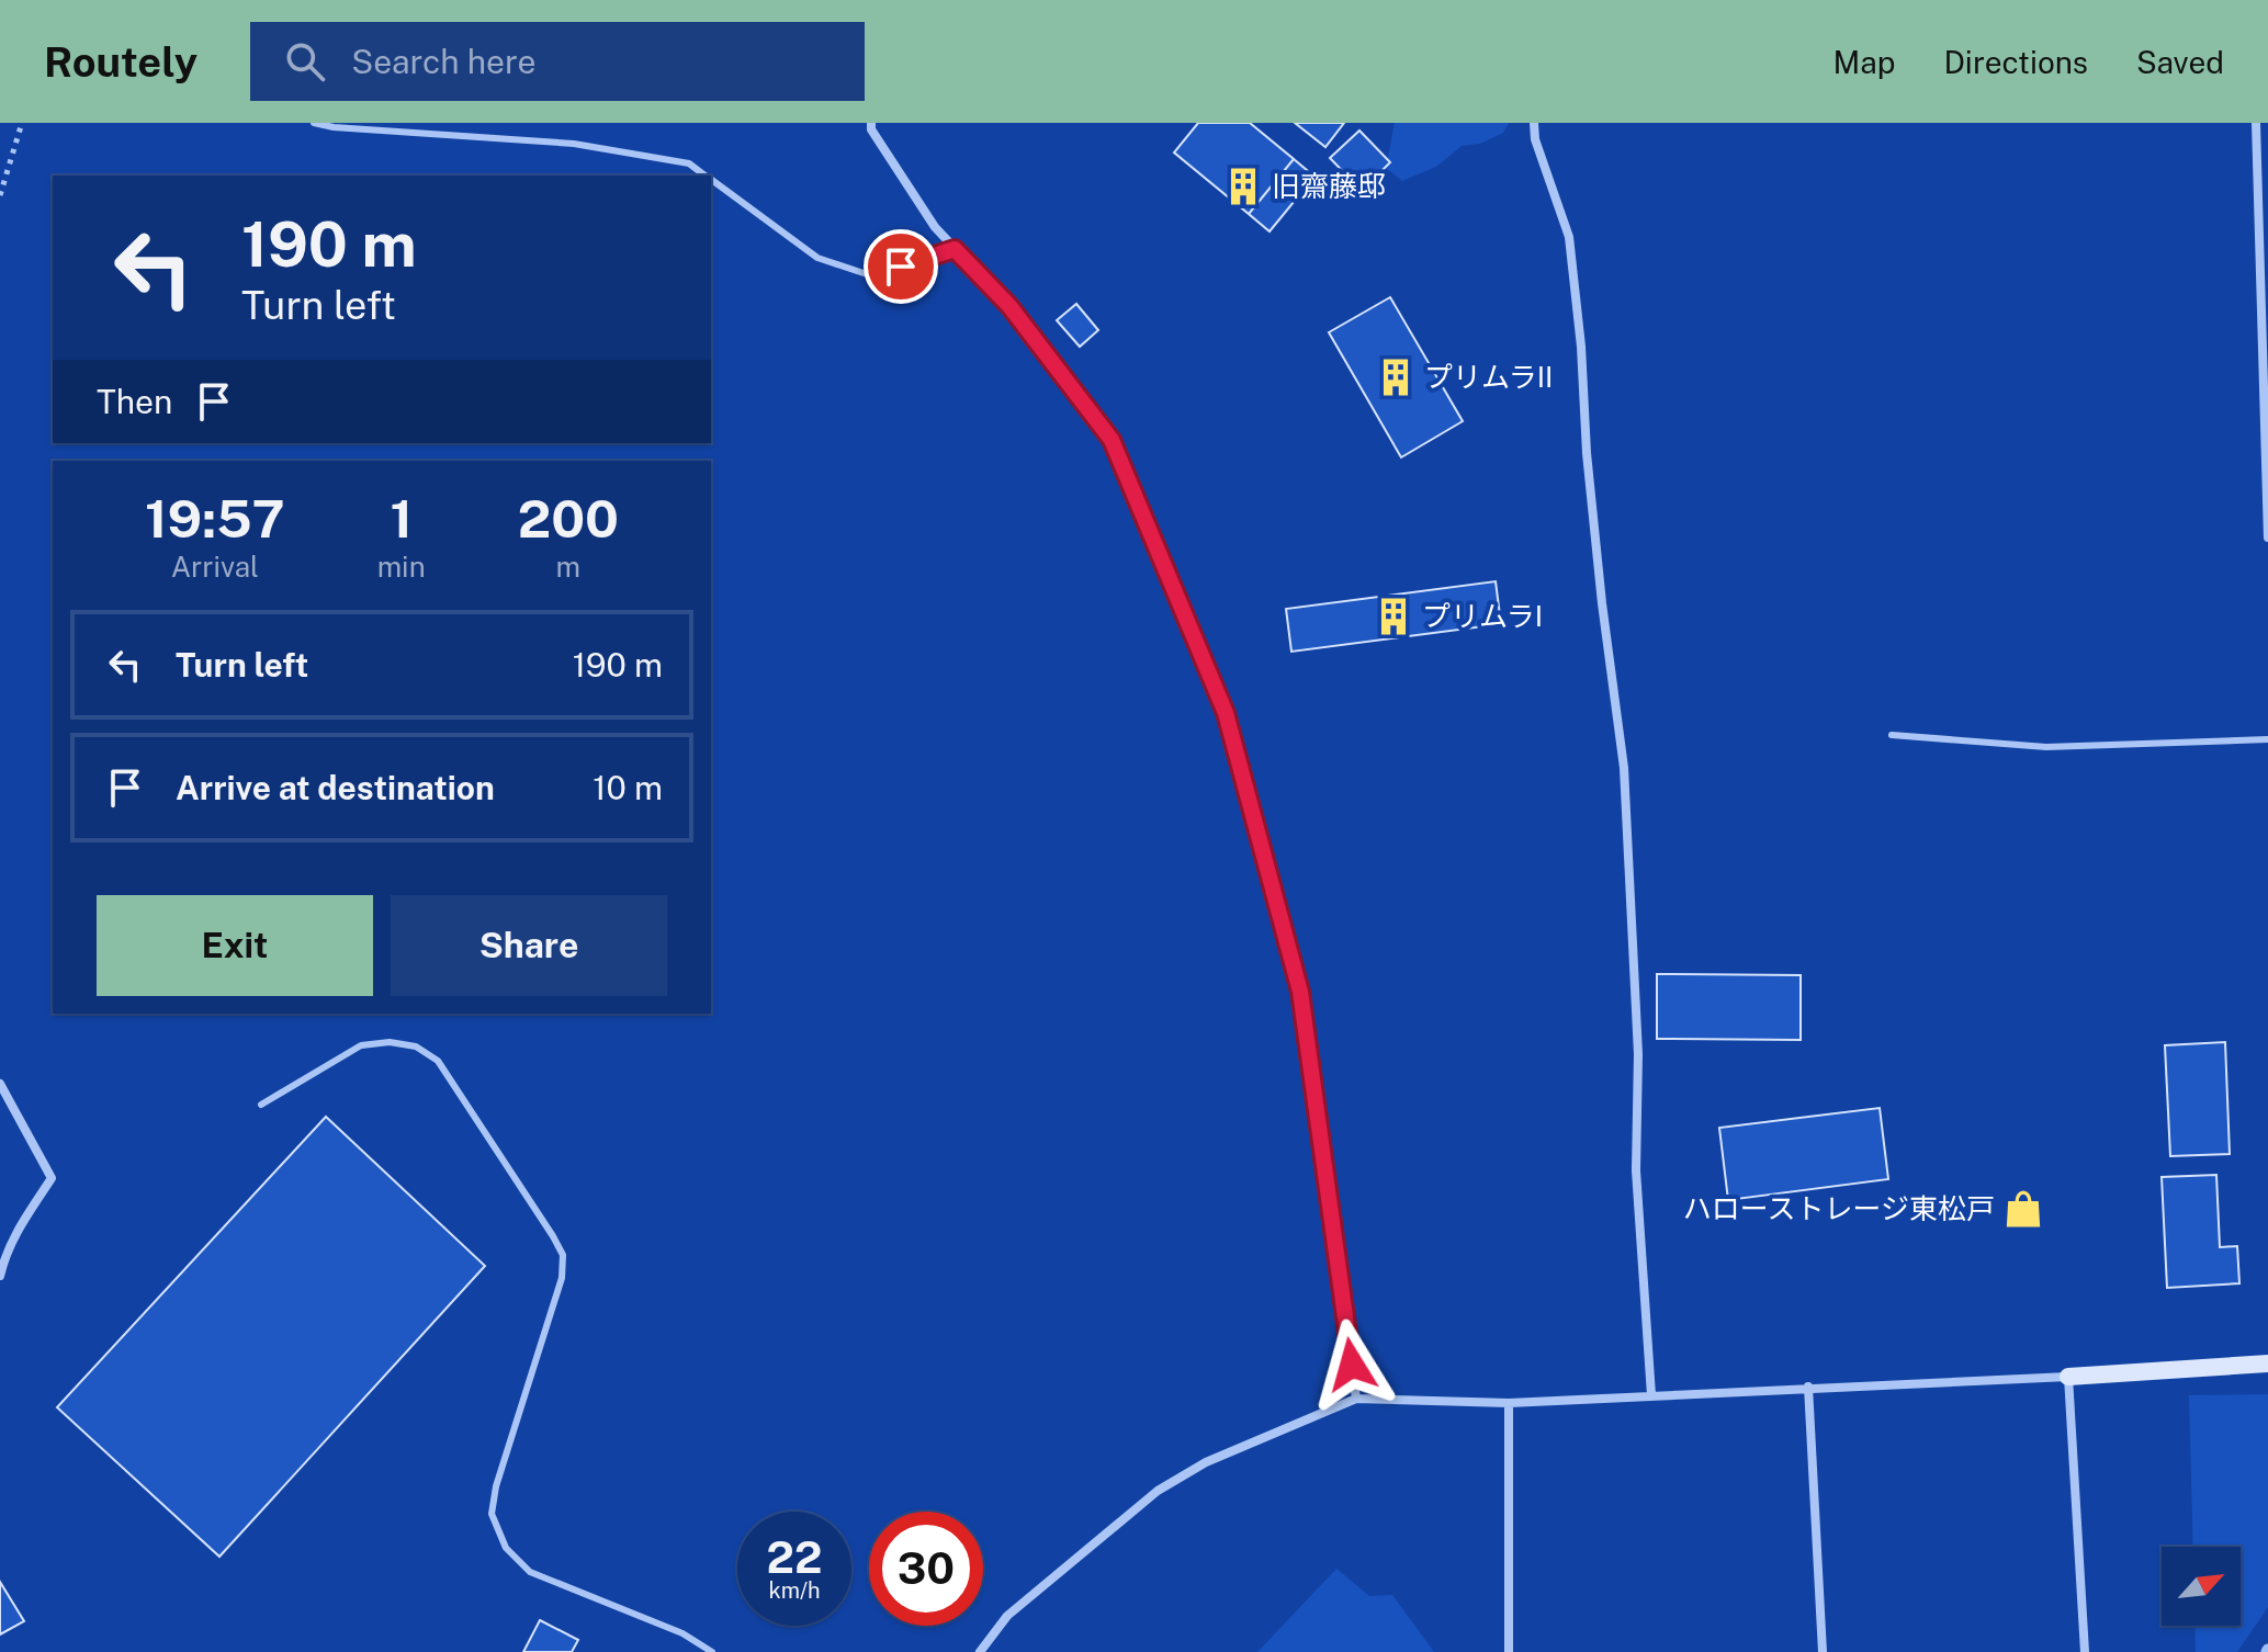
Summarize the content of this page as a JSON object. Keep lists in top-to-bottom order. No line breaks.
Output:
{"places":{"building":["旧齋藤邸","プリムラII","プリムラI"],"shop":["ハローストレージ東松戸"]},"north":"top right","page":{"header":"Routely","search":"Search here","nav":["Map","Directions","Saved"],"turn":["190 m","Turn left"],"then":"Then","eta":["19:57","Arrival","1","min","200","m"],"list":[{"name":"Turn left","value":"190 m"},{"name":"Arrive at destination","value":"10 m"}],"buttons":["Exit","Share"],"speed":"22 km/h","limit":"30"}}
